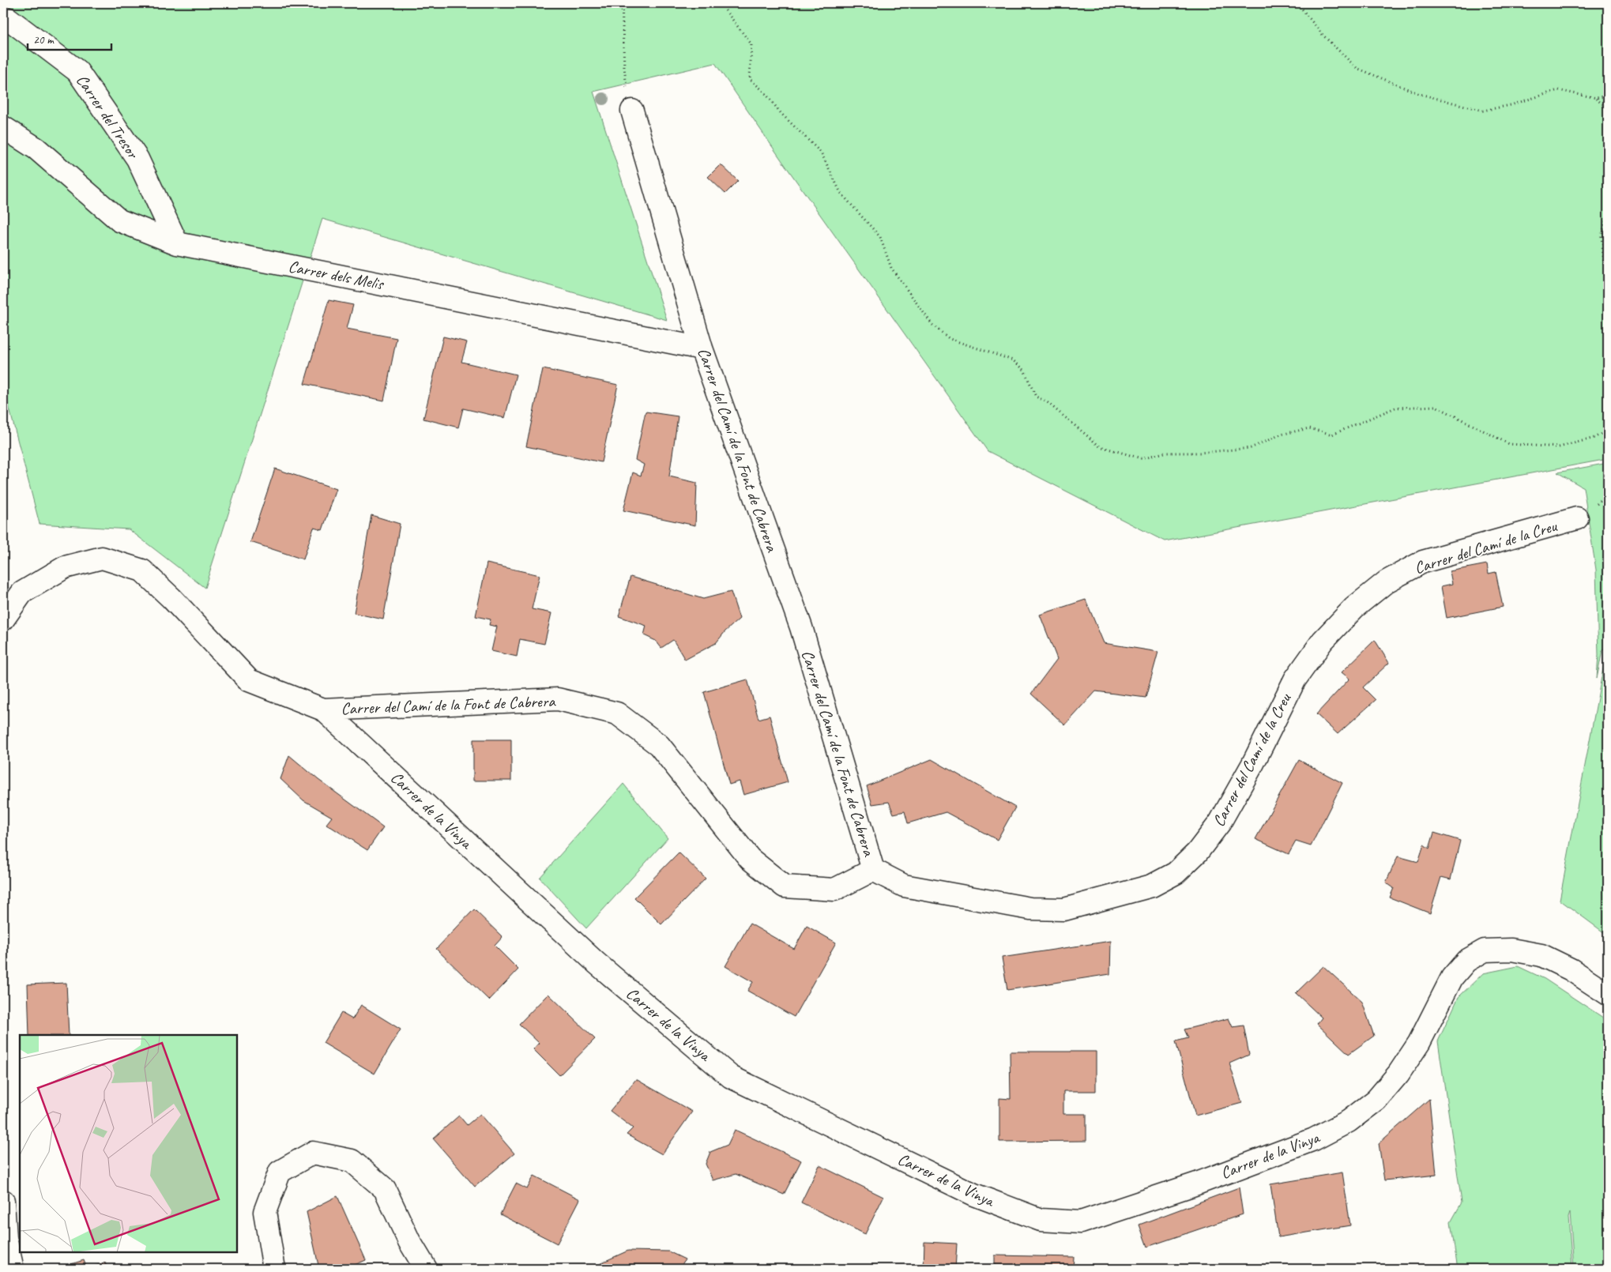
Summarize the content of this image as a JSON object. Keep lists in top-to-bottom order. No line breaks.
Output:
{"streets":{"street":["Carrer del Tresor","Carrer dels Melis","Carrer del Camí de la Font de Cabrera","Carrer del Camí de la Creu","Carrer de la Vinya"]},"crossings":[["Carrer del Tresor","Carrer dels Melis"],["Carrer dels Melis","Carrer del Camí de la Font de Cabrera"],["Carrer del Camí de la Font de Cabrera","Carrer del Camí de la Creu"],["Carrer del Camí de la Font de Cabrera","Carrer de la Vinya"]],"scale_bar":"20 m"}
